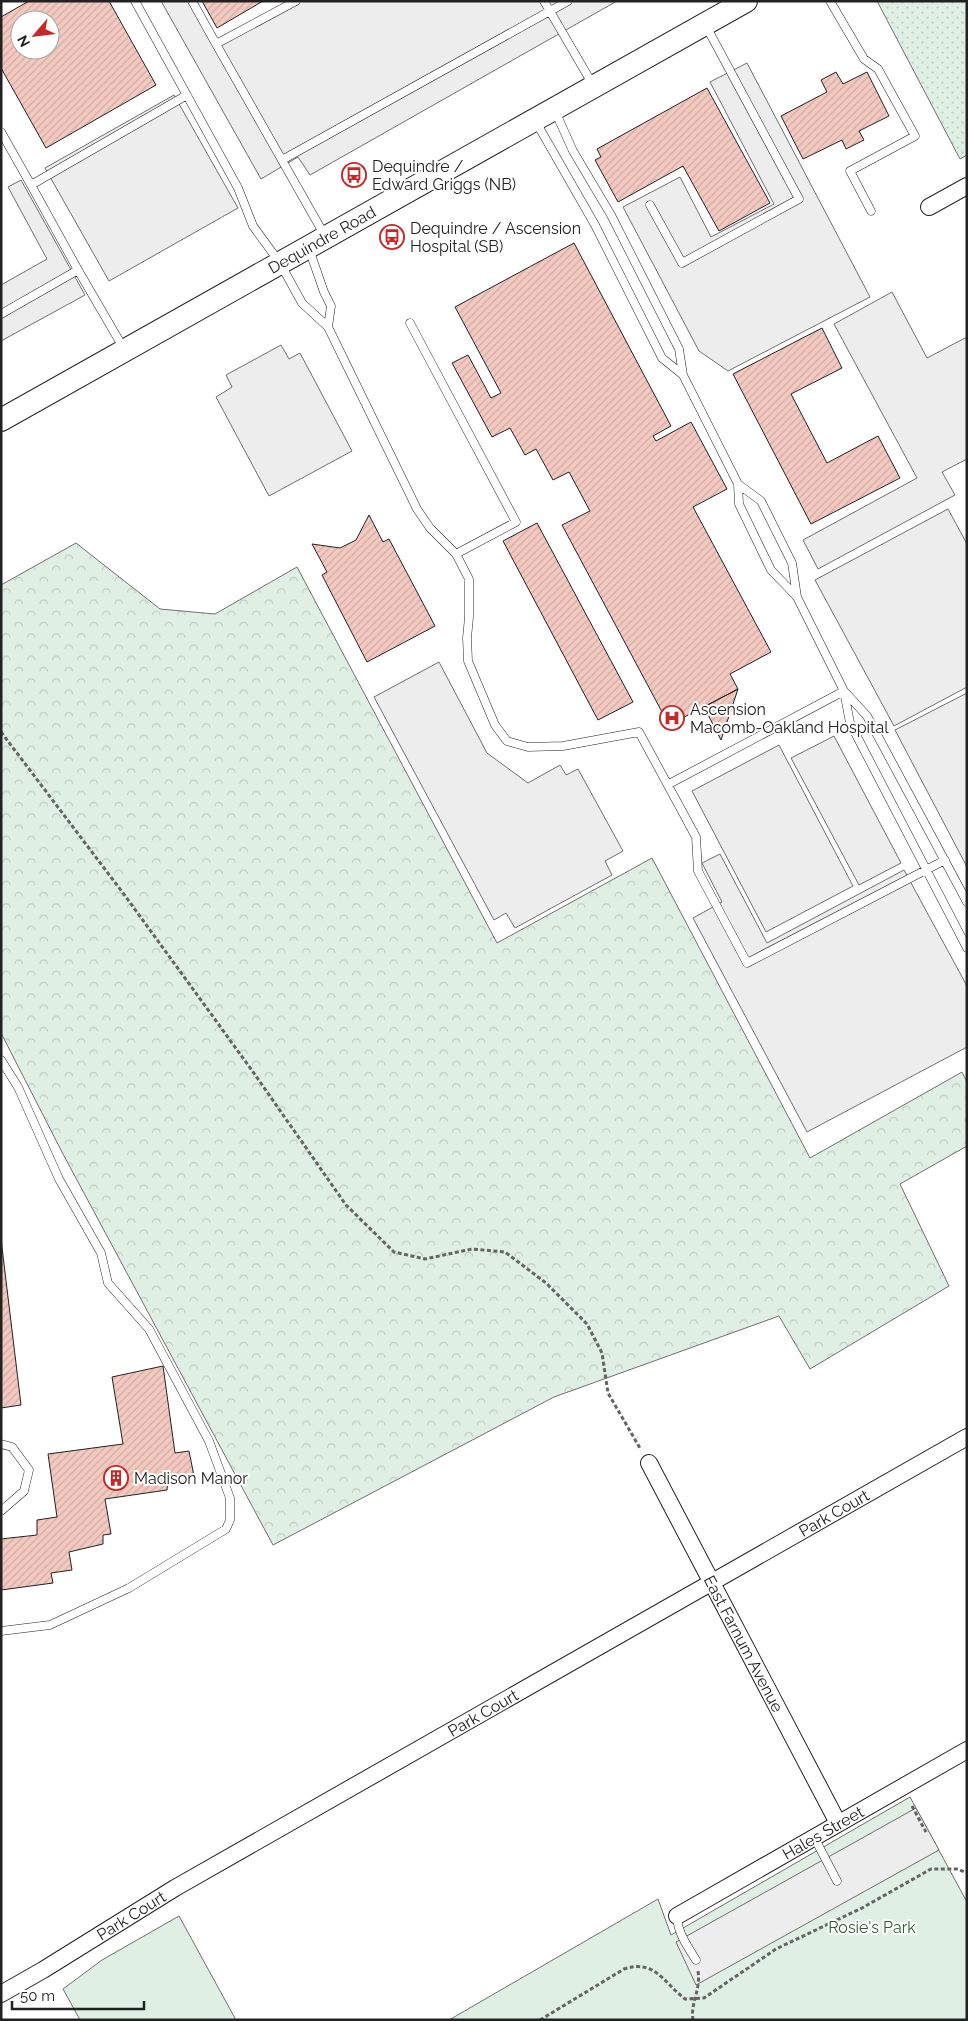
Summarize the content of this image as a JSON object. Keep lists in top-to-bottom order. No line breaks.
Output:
{"streets":{"main road":["Dequindre Road"],"street":["Park Court","East Farnum Avenue","Hales Street"]},"crossings":[["Park Court","East Farnum Avenue"],["East Farnum Avenue","Hales Street"]],"parks":["Rosie's Park"],"places":{"bus stop":["Dequindre / Edward Griggs (NB)","Dequindre / Ascension Hospital (SB)"],"hospital":["Ascension Macomb-Oakland Hospital"],"building":["Madison Manor"]},"scale_bar":"50 m","north":"bottom left"}
